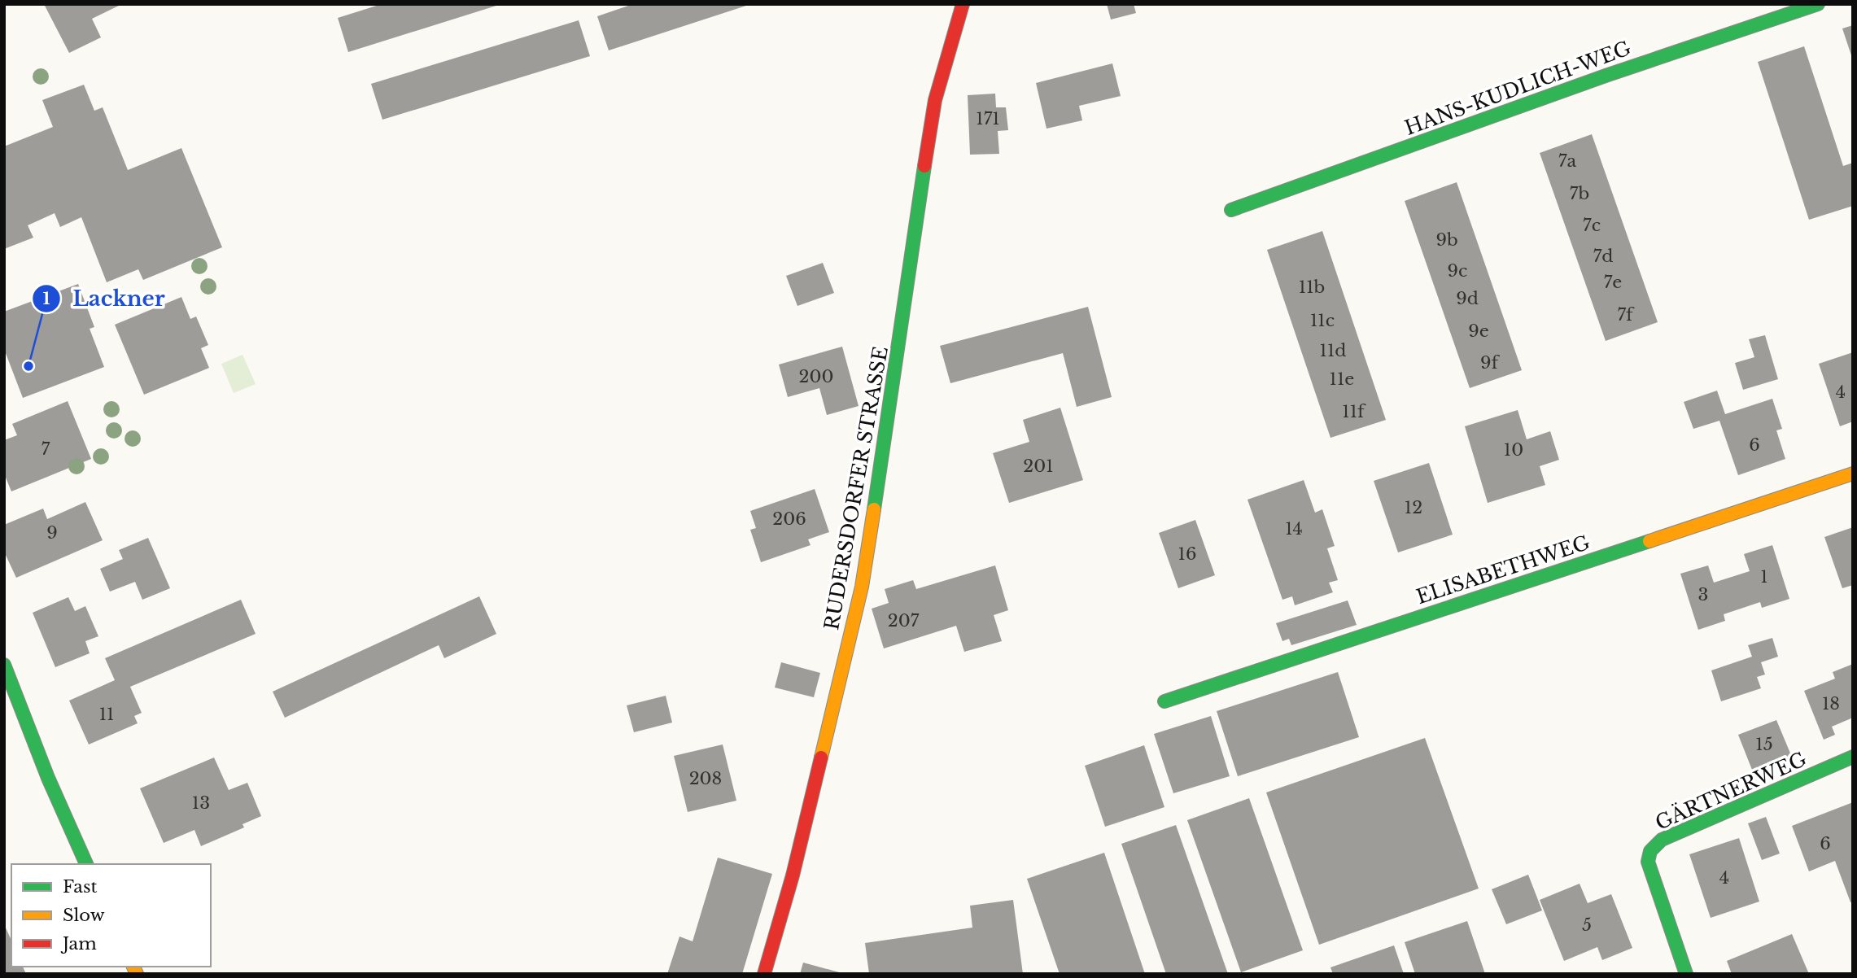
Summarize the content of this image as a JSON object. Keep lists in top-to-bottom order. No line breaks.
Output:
{"streets":{"street":["HANS-KUDLICH-WEG","RUDERSDORFER STRASSE","ELISABETHWEG","GÄRTNERWEG"]},"places":["Lackner"],"house_numbers":["171","7a","7b","7c","9b","7d","9c","7e","11b","9d","7f","11c","9e","11d","9f","200","11e","4","11f","6","7","10","201","12","206","14","9","16","1","3","207","18","11","15","208","13","6","4","5"],"legend":["Fast","Slow","Jam"]}
